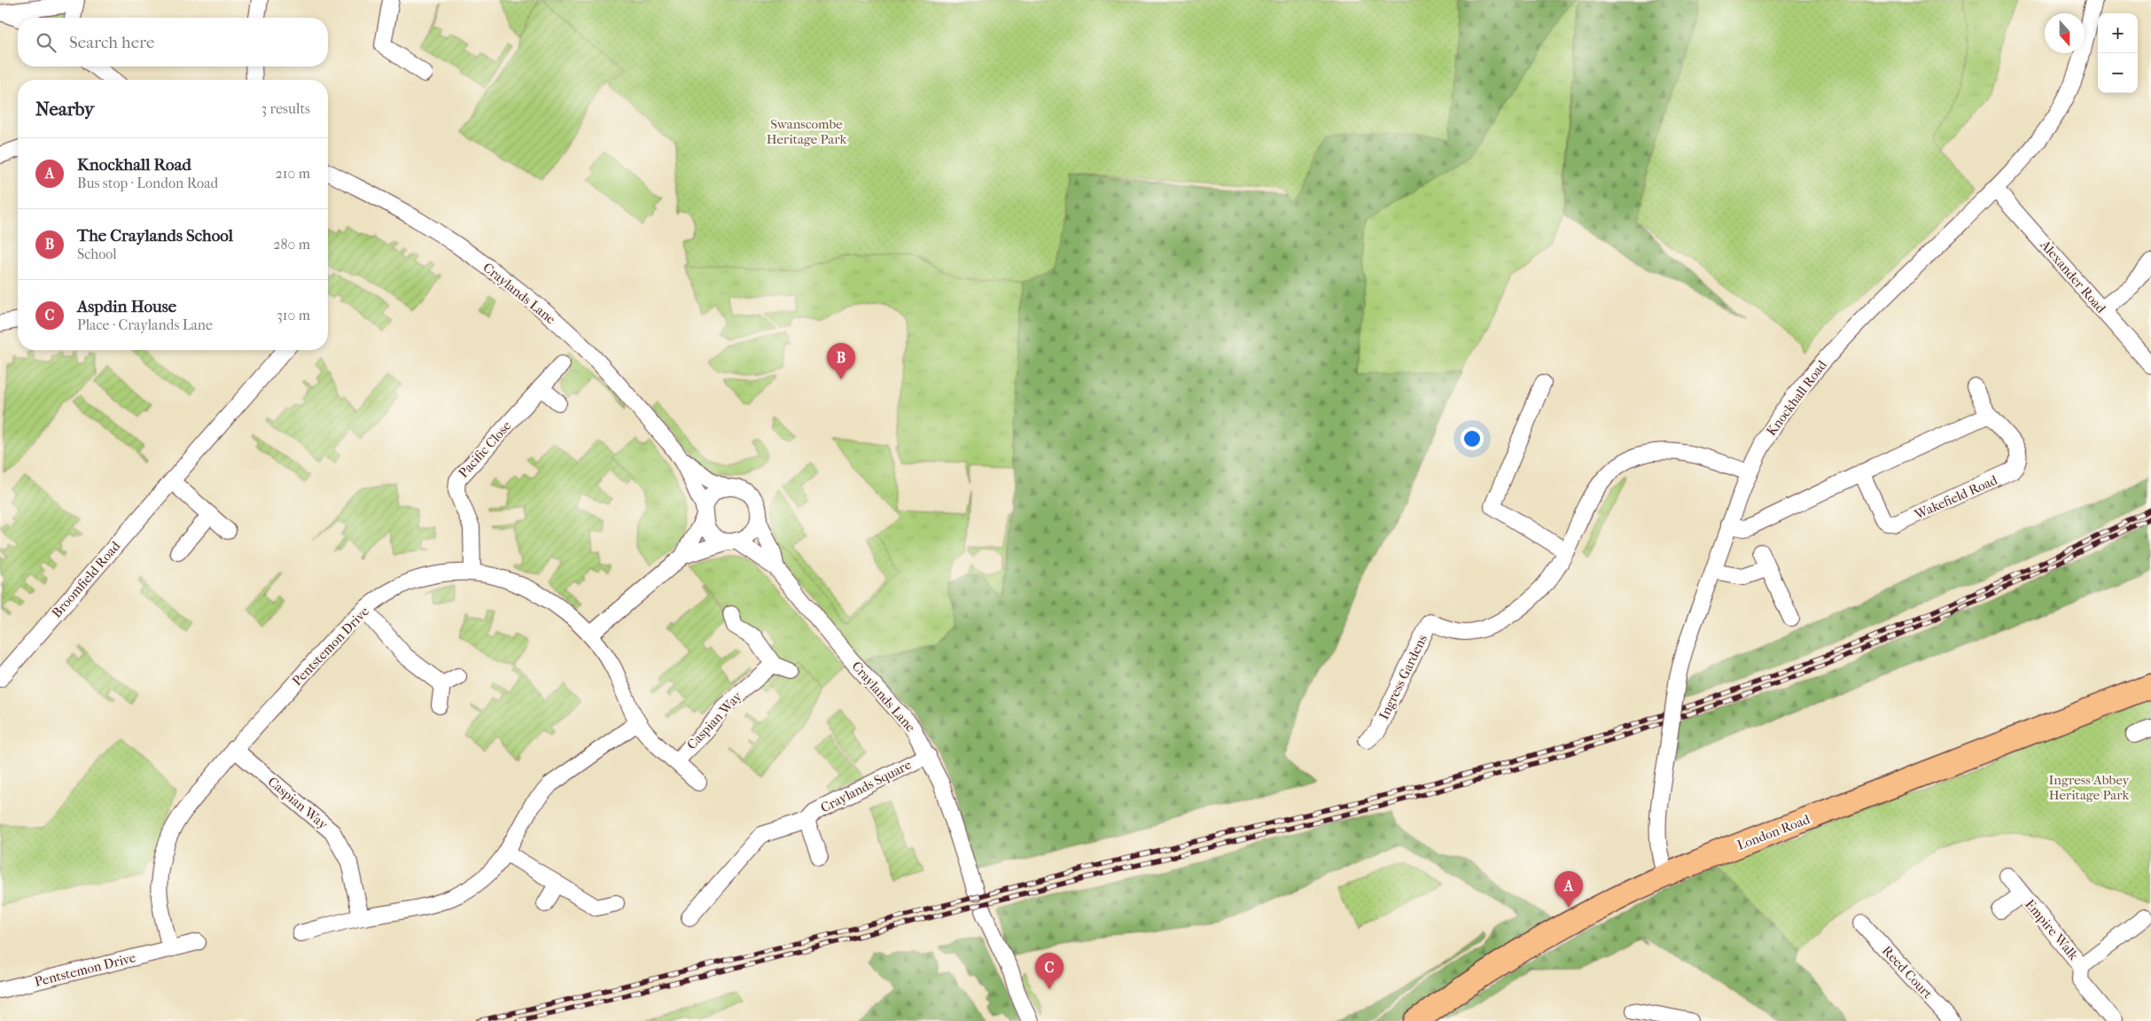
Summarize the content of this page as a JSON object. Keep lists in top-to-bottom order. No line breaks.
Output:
{"streets":{"main road":["London Road"],"street":["Alexander Road","Craylands Lane","Knockhall Road","Pacific Close","Wakefield Road","Broomfield Road","Pentstemon Drive","Ingress Gardens","Caspian Way","Craylands Square","Empire Walk","Reed Court"]},"crossings":[["Alexander Road","Knockhall Road"],["Craylands Lane","Craylands Square"],["Knockhall Road","Ingress Gardens"],["Knockhall Road","London Road"],["Pacific Close","Pentstemon Drive"],["Pentstemon Drive","Caspian Way"]],"parks":["Swanscombe Heritage Park","Ingress Abbey Heritage Park"],"north":"bottom","page":{"map_buttons":["+","−"],"search":"Search here","heading":["Nearby","3 results"],"list":[{"mark":"A","name":"Knockhall Road","note":"Bus stop · London Road","value":"210 m"},{"mark":"B","name":"The Craylands School","note":"School","value":"280 m"},{"mark":"C","name":"Aspdin House","note":"Place · Craylands Lane","value":"310 m"}],"pins":["B","A","C"]}}
